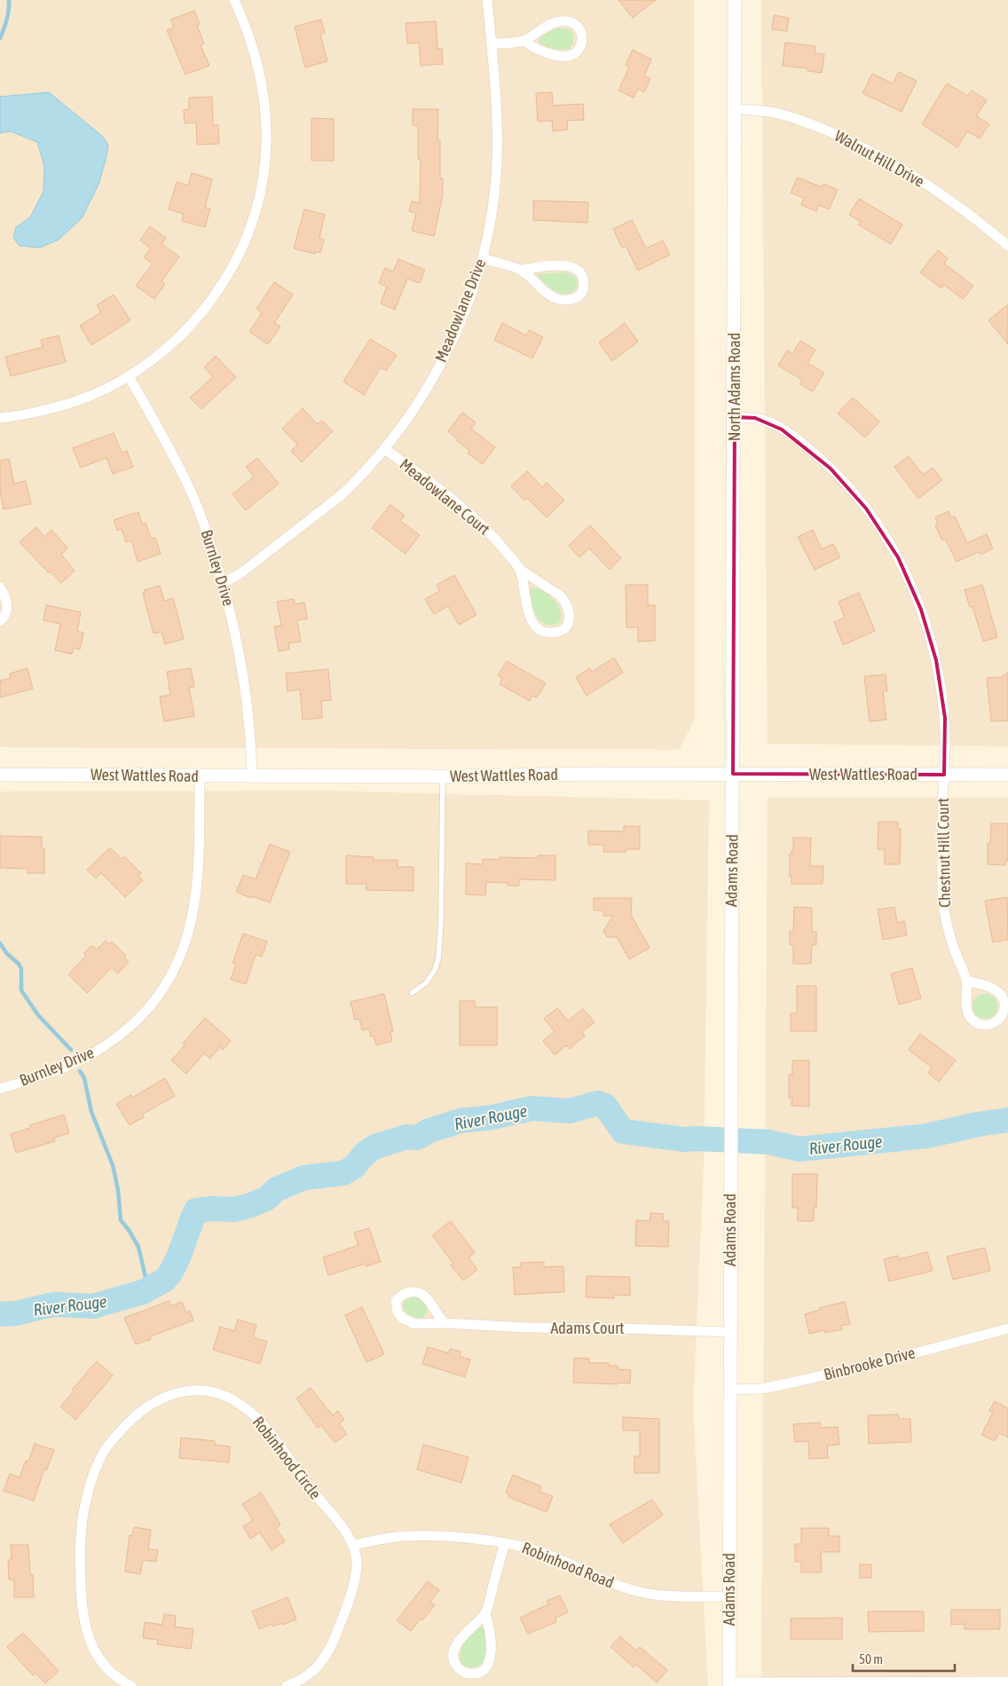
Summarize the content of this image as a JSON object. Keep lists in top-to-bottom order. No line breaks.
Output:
{"streets":{"street":["Walnut Hill Drive","Meadowlane Drive","North Adams Road","Meadowlane Court","Burnley Drive","West Wattles Road","Chestnut Hill Court","Adams Road","Adams Court","Binbrooke Drive","Robinhood Circle","Robinhood Road"]},"crossings":[["Walnut Hill Drive","North Adams Road"],["Meadowlane Drive","Meadowlane Court"],["Meadowlane Drive","Burnley Drive"],["North Adams Road","West Wattles Road"],["North Adams Road","Chestnut Hill Court"],["North Adams Road","Adams Road"],["Burnley Drive","West Wattles Road"],["West Wattles Road","Chestnut Hill Court"],["West Wattles Road","Adams Road"],["Adams Road","Adams Court"],["Adams Road","Binbrooke Drive"],["Adams Road","Robinhood Road"],["Robinhood Circle","Robinhood Road"]],"water":["River Rouge"],"scale_bar":"50 m"}
